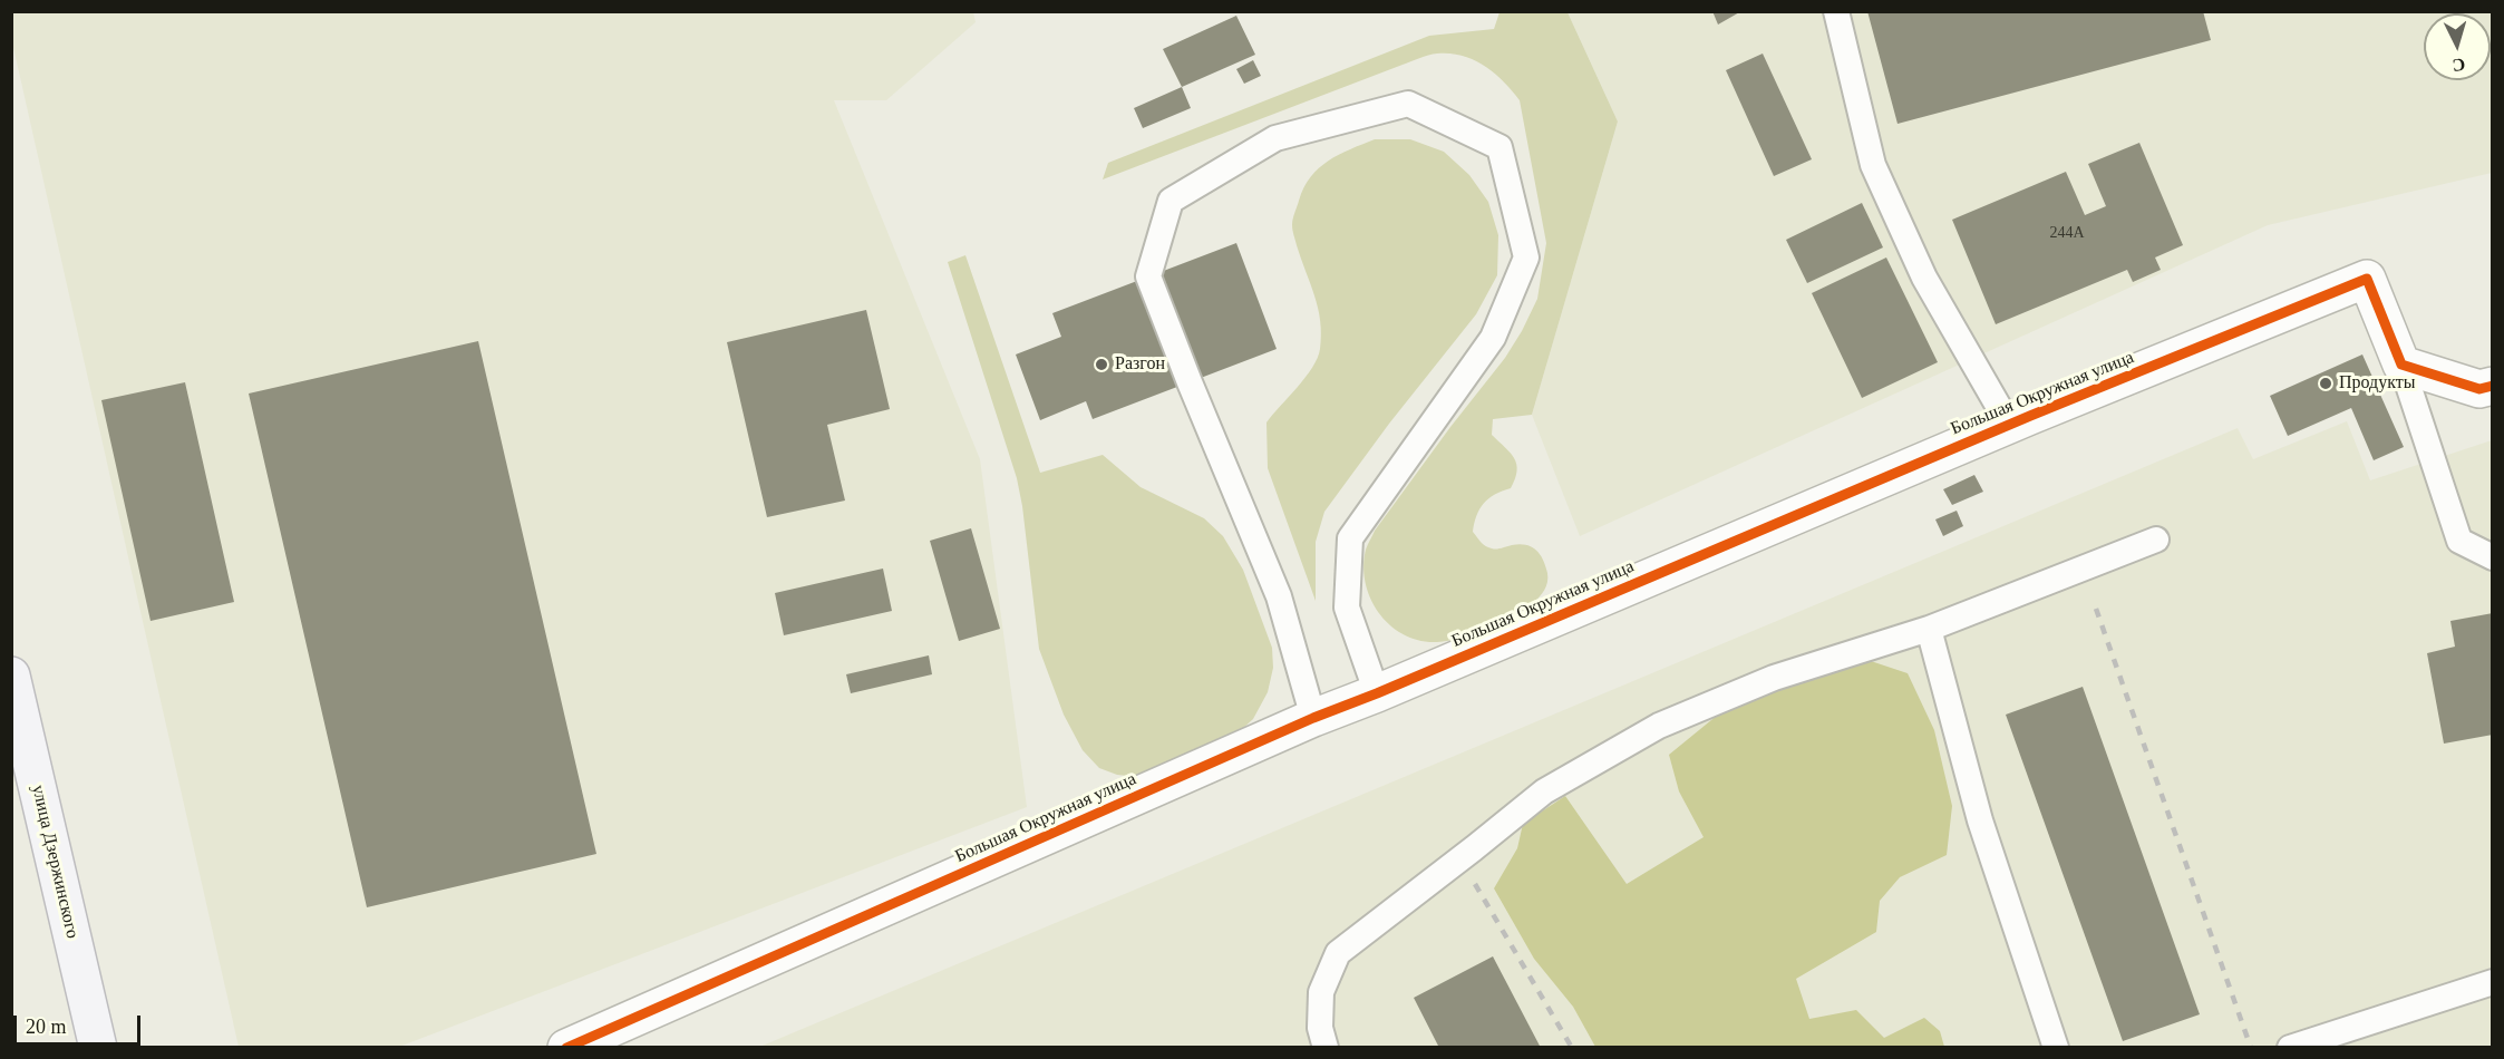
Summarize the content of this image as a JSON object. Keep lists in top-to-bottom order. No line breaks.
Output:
{"streets":{"main road":["улица Дзержинского"],"street":["Большая Окружная улица"]},"places":["Разгон","Продукты"],"house_numbers":["244А"],"scale_bar":"20 m","north":"bottom"}
